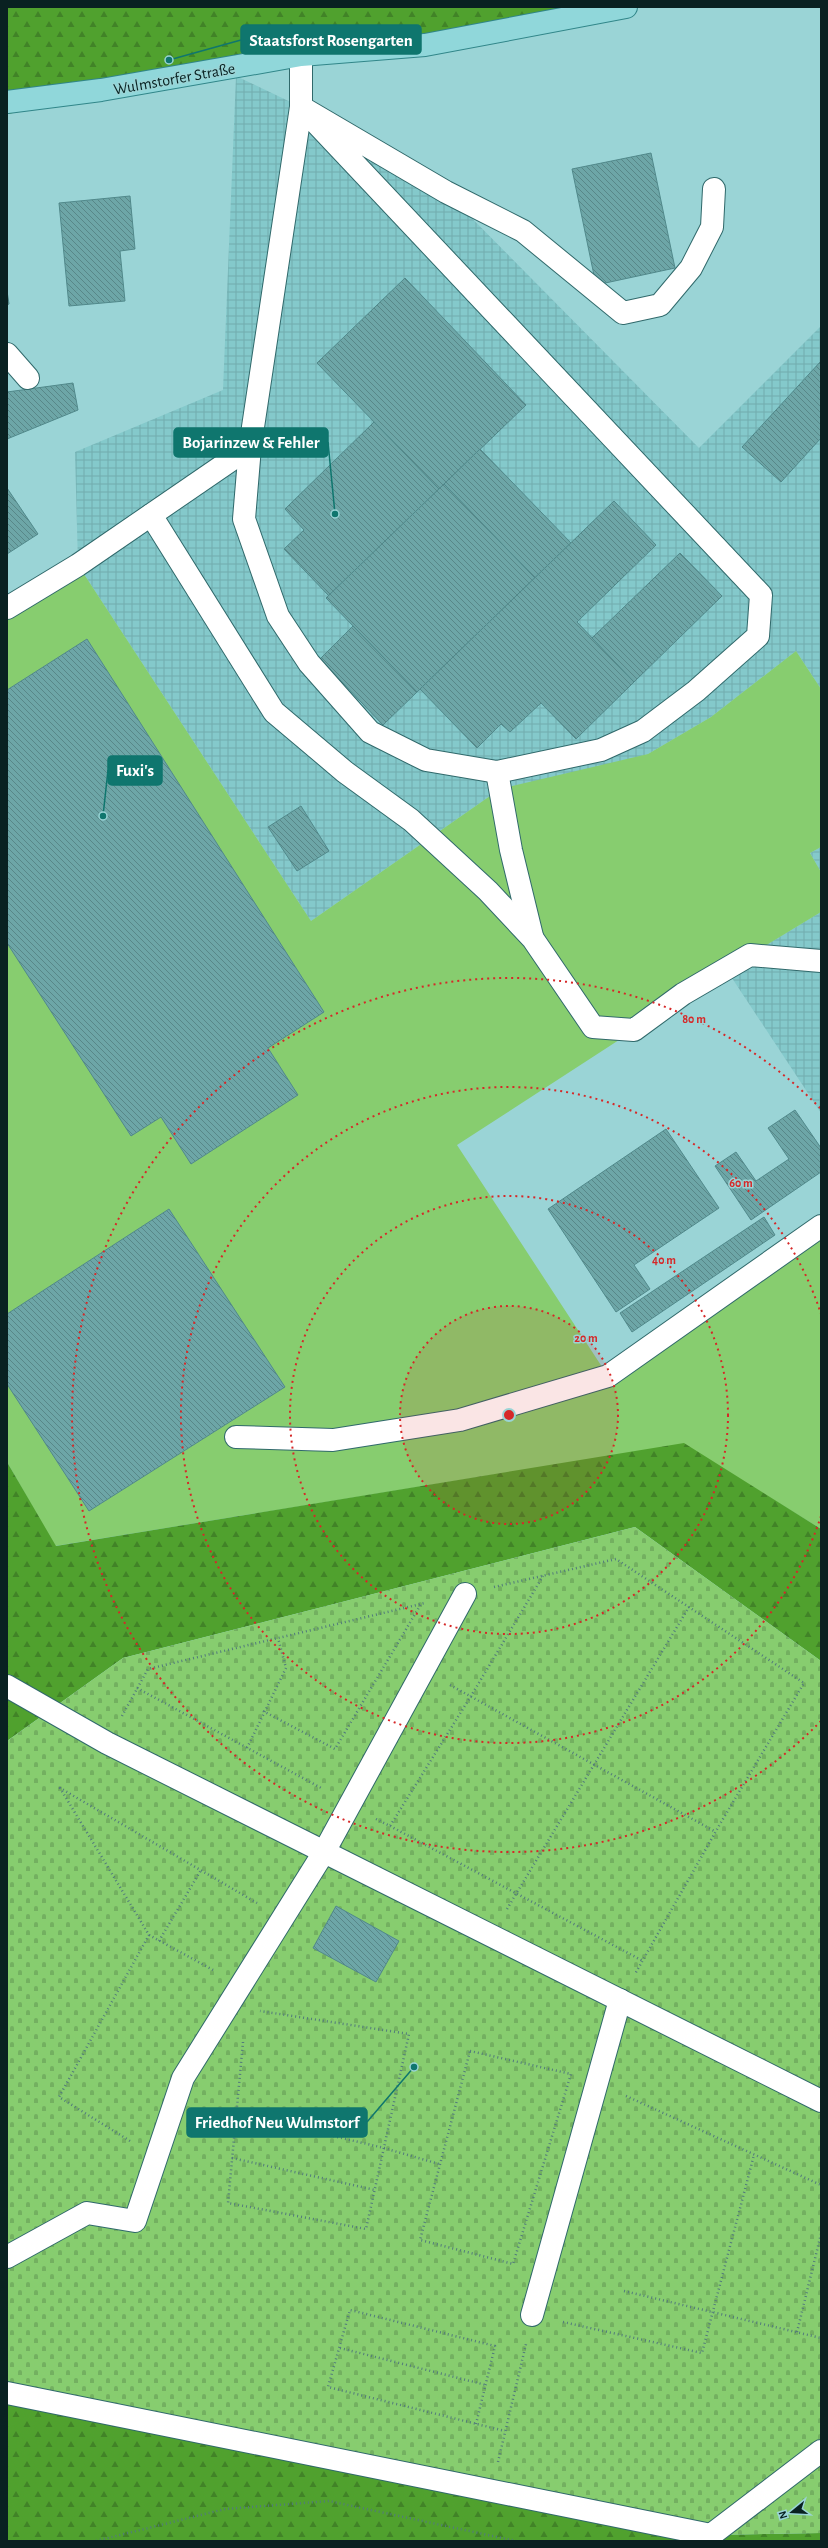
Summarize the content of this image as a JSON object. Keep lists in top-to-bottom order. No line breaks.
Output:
{"streets":{"main road":["Wulmstorfer Straße"]},"places":["Staatsforst Rosengarten","Bojarinzew & Fehler","Fuxi's","Friedhof Neu Wulmstorf"],"north":"left","rings":["80 m","60 m","40 m","20 m"]}
